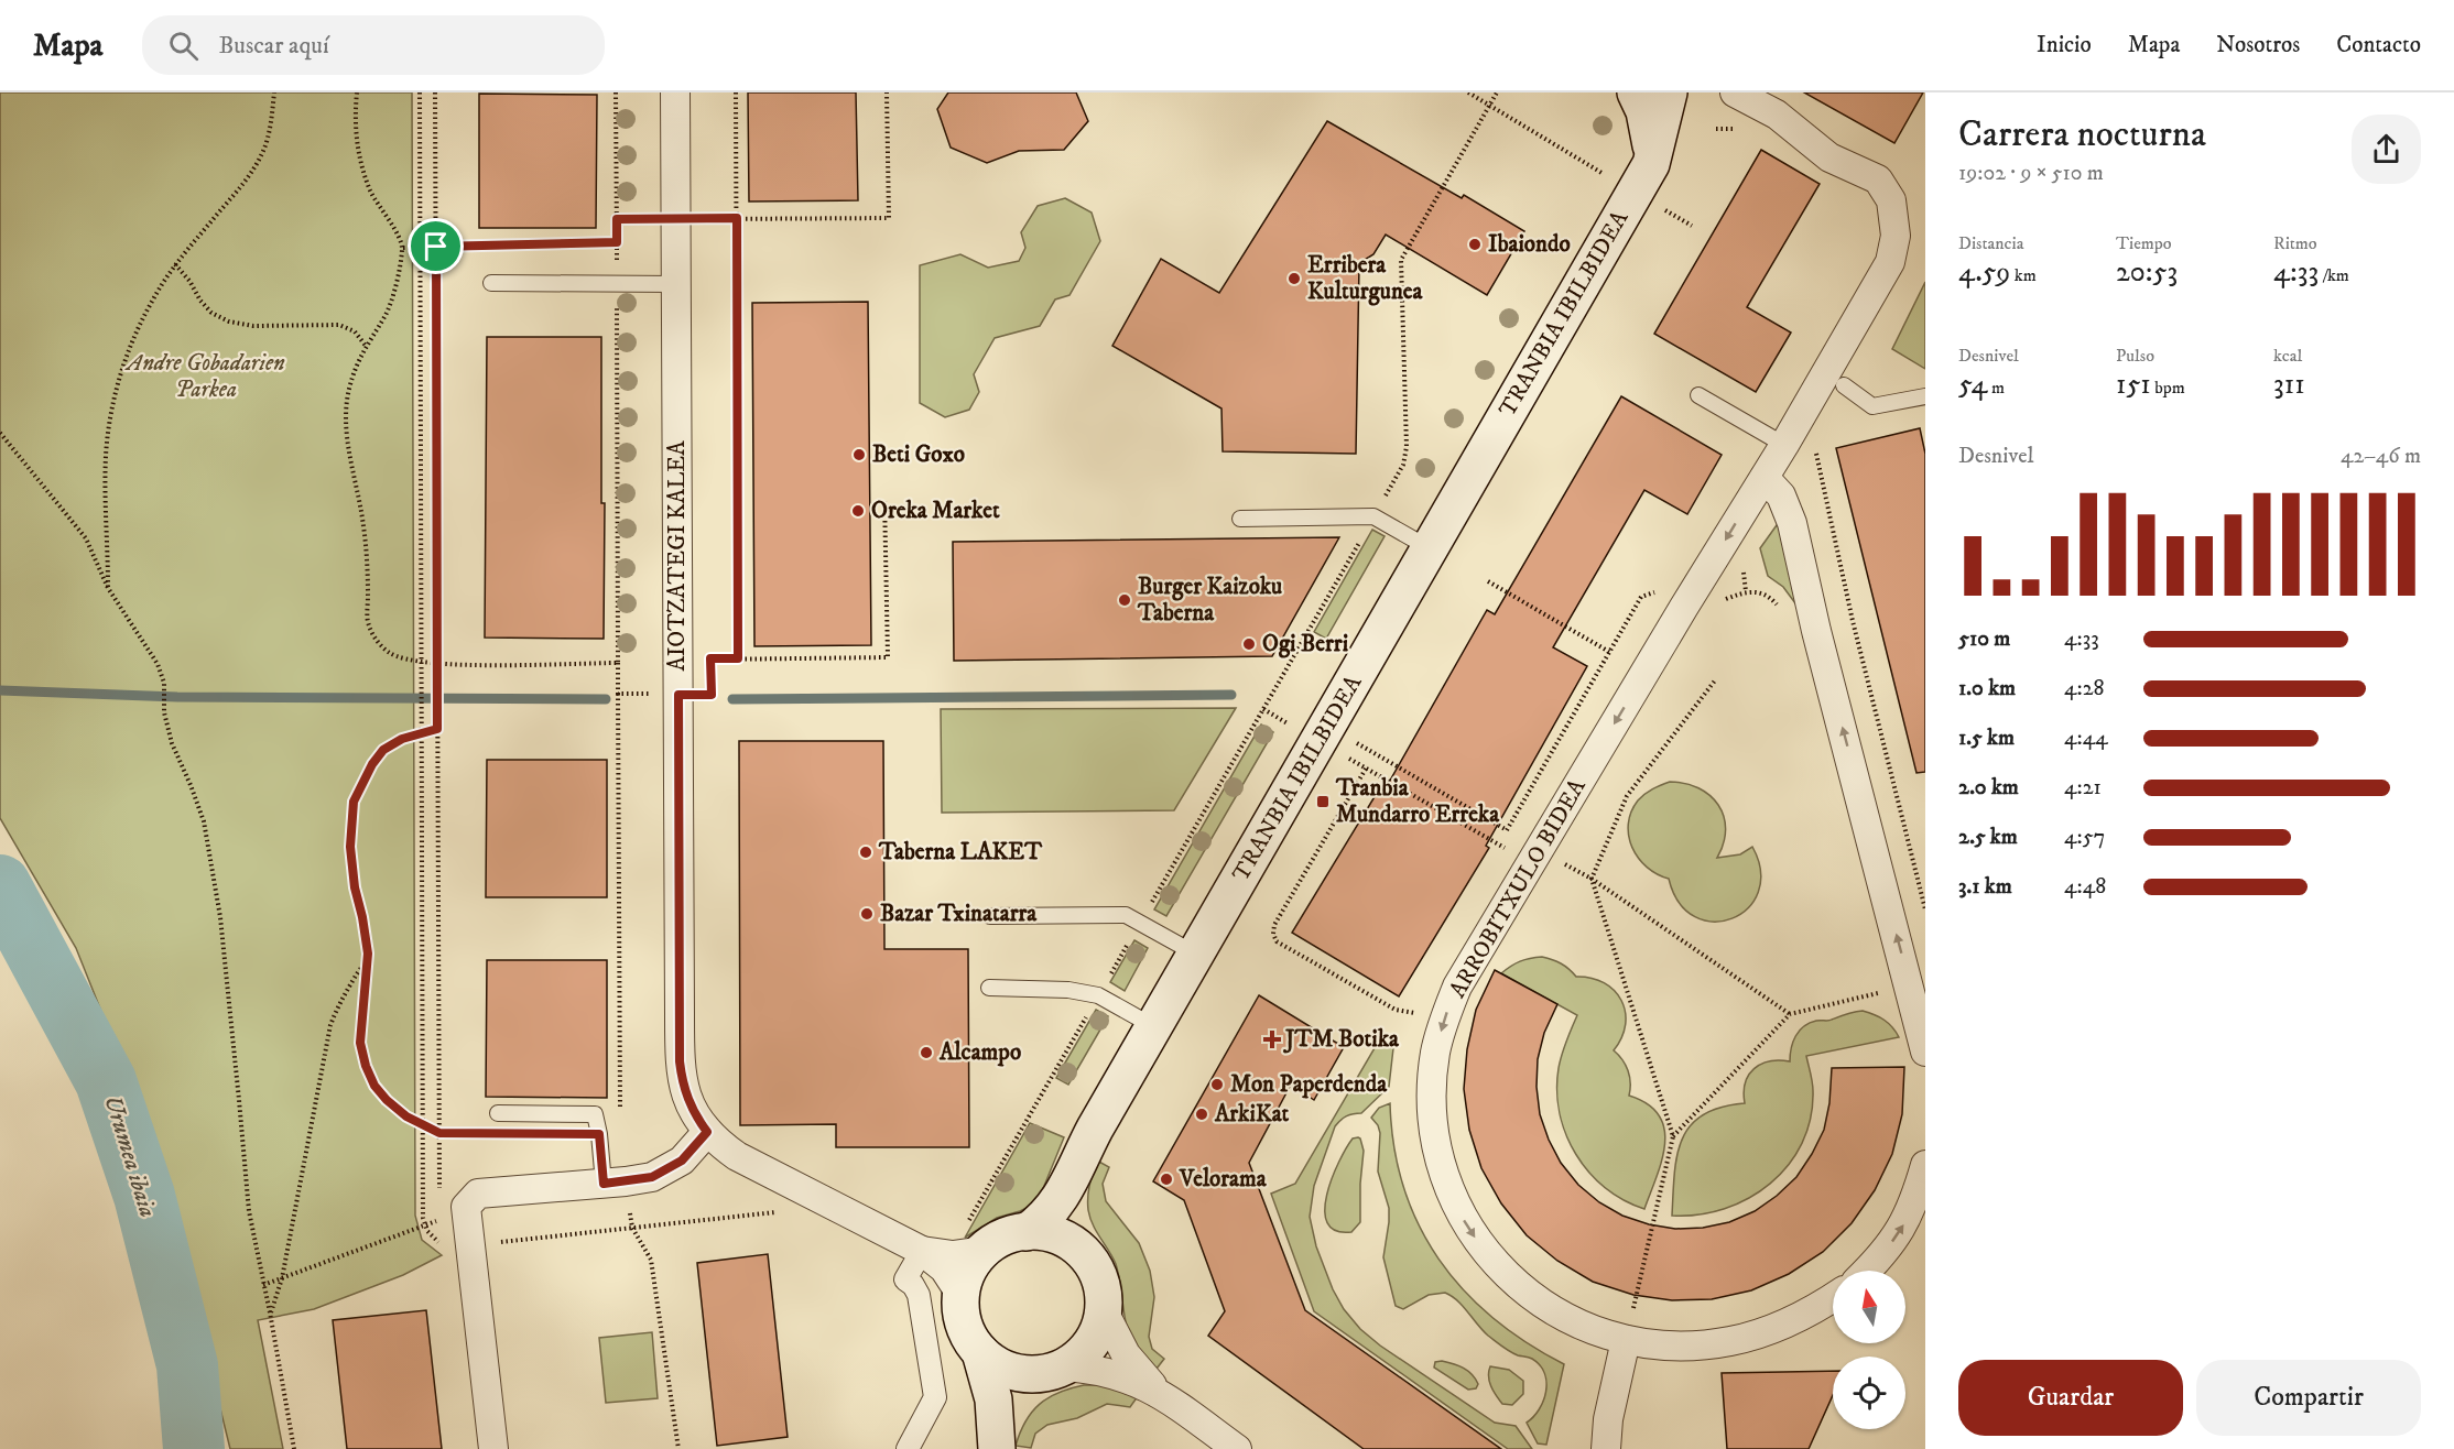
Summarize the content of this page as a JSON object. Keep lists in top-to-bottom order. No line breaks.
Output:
{"streets":{"main road":["TRANBIA IBILBIDEA"],"street":["AIOTZATEGI KALEA","ARROBITXULO BIDEA"]},"crossings":[["TRANBIA IBILBIDEA","AIOTZATEGI KALEA"]],"water":["Urumea ibaia"],"parks":["Andre Gobadarien Parkea"],"places":{"other":["Ibaiondo","Erribera Kulturgunea","Beti Goxo","Oreka Market","Burger Kaizoku Taberna","Ogi Berri","Taberna LAKET","Bazar Txinatarra","Alcampo","Mon Paperdenda","ArkiKat","Velorama"],"transit":["Tranbia Mundarro Erreka"],"health":["JTM Botika"]},"north":"top","page":{"header":"Mapa","search":"Buscar aquí","nav":["Inicio","Mapa","Nosotros","Contacto"],"heading":["Carrera nocturna","19:02 · 9 × 510 m"],"stats":[["Distancia","4.59 km"],["Tiempo","20:53"],["Ritmo","4:33 /km"],["Desnivel","54 m"],["Pulso","151 bpm"],["kcal","311"]],"chart":["Desnivel","42–46 m"],"list":[{"name":"510 m","note":"4:33"},{"name":"1.0 km","note":"4:28"},{"name":"1.5 km","note":"4:44"},{"name":"2.0 km","note":"4:21"},{"name":"2.5 km","note":"4:57"},{"name":"3.1 km","note":"4:48"}],"buttons":["Guardar","Compartir"]}}
